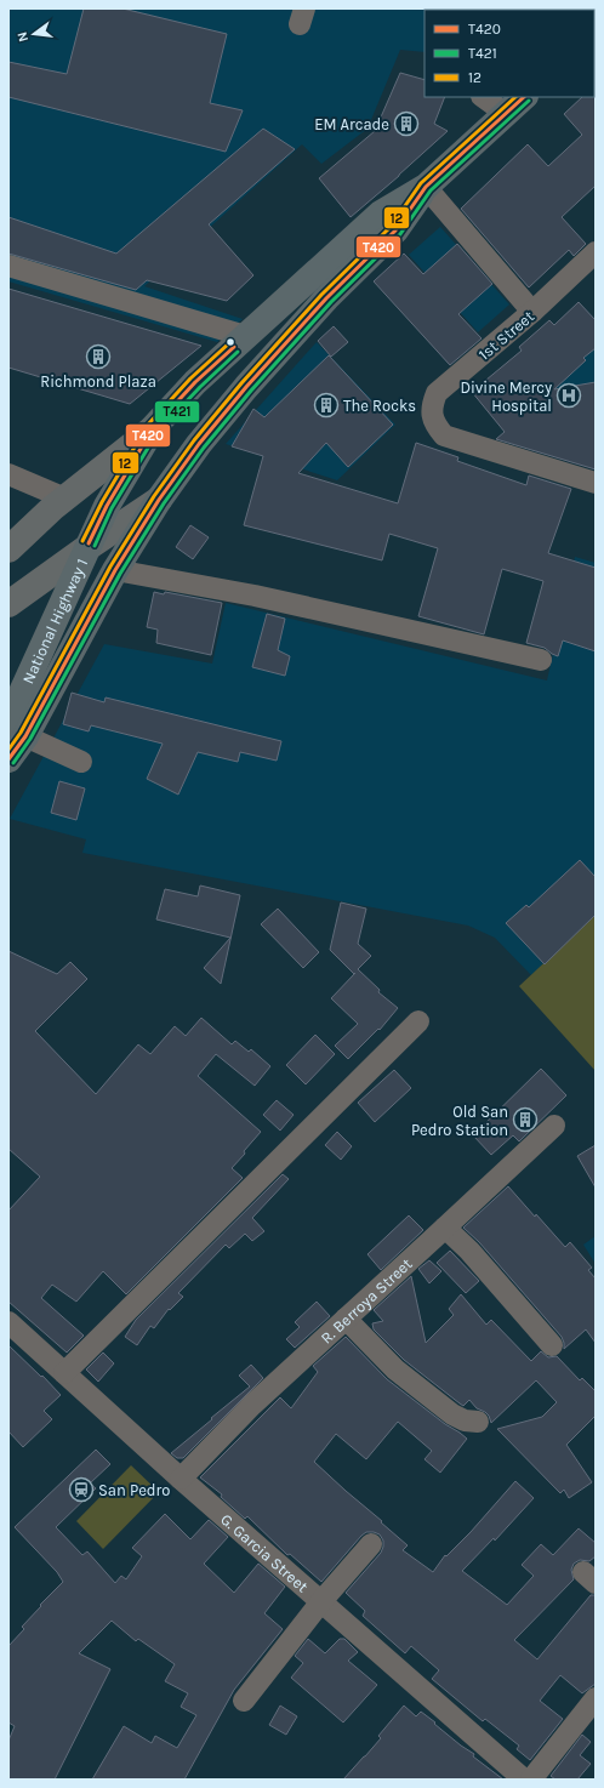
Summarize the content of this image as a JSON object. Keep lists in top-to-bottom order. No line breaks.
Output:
{"streets":{"highway":["National Highway 1"],"street":["1st Street","R. Berroya Street","G. Garcia Street"]},"crossings":[["R. Berroya Street","G. Garcia Street"]],"places":{"building":["EM Arcade","Richmond Plaza","The Rocks","Old San Pedro Station"],"hospital":["Divine Mercy Hospital"],"station":["San Pedro"]},"lines":["transit line T420","transit line 12","transit line T421"],"legend":["T420","T421","12"],"north":"left"}
